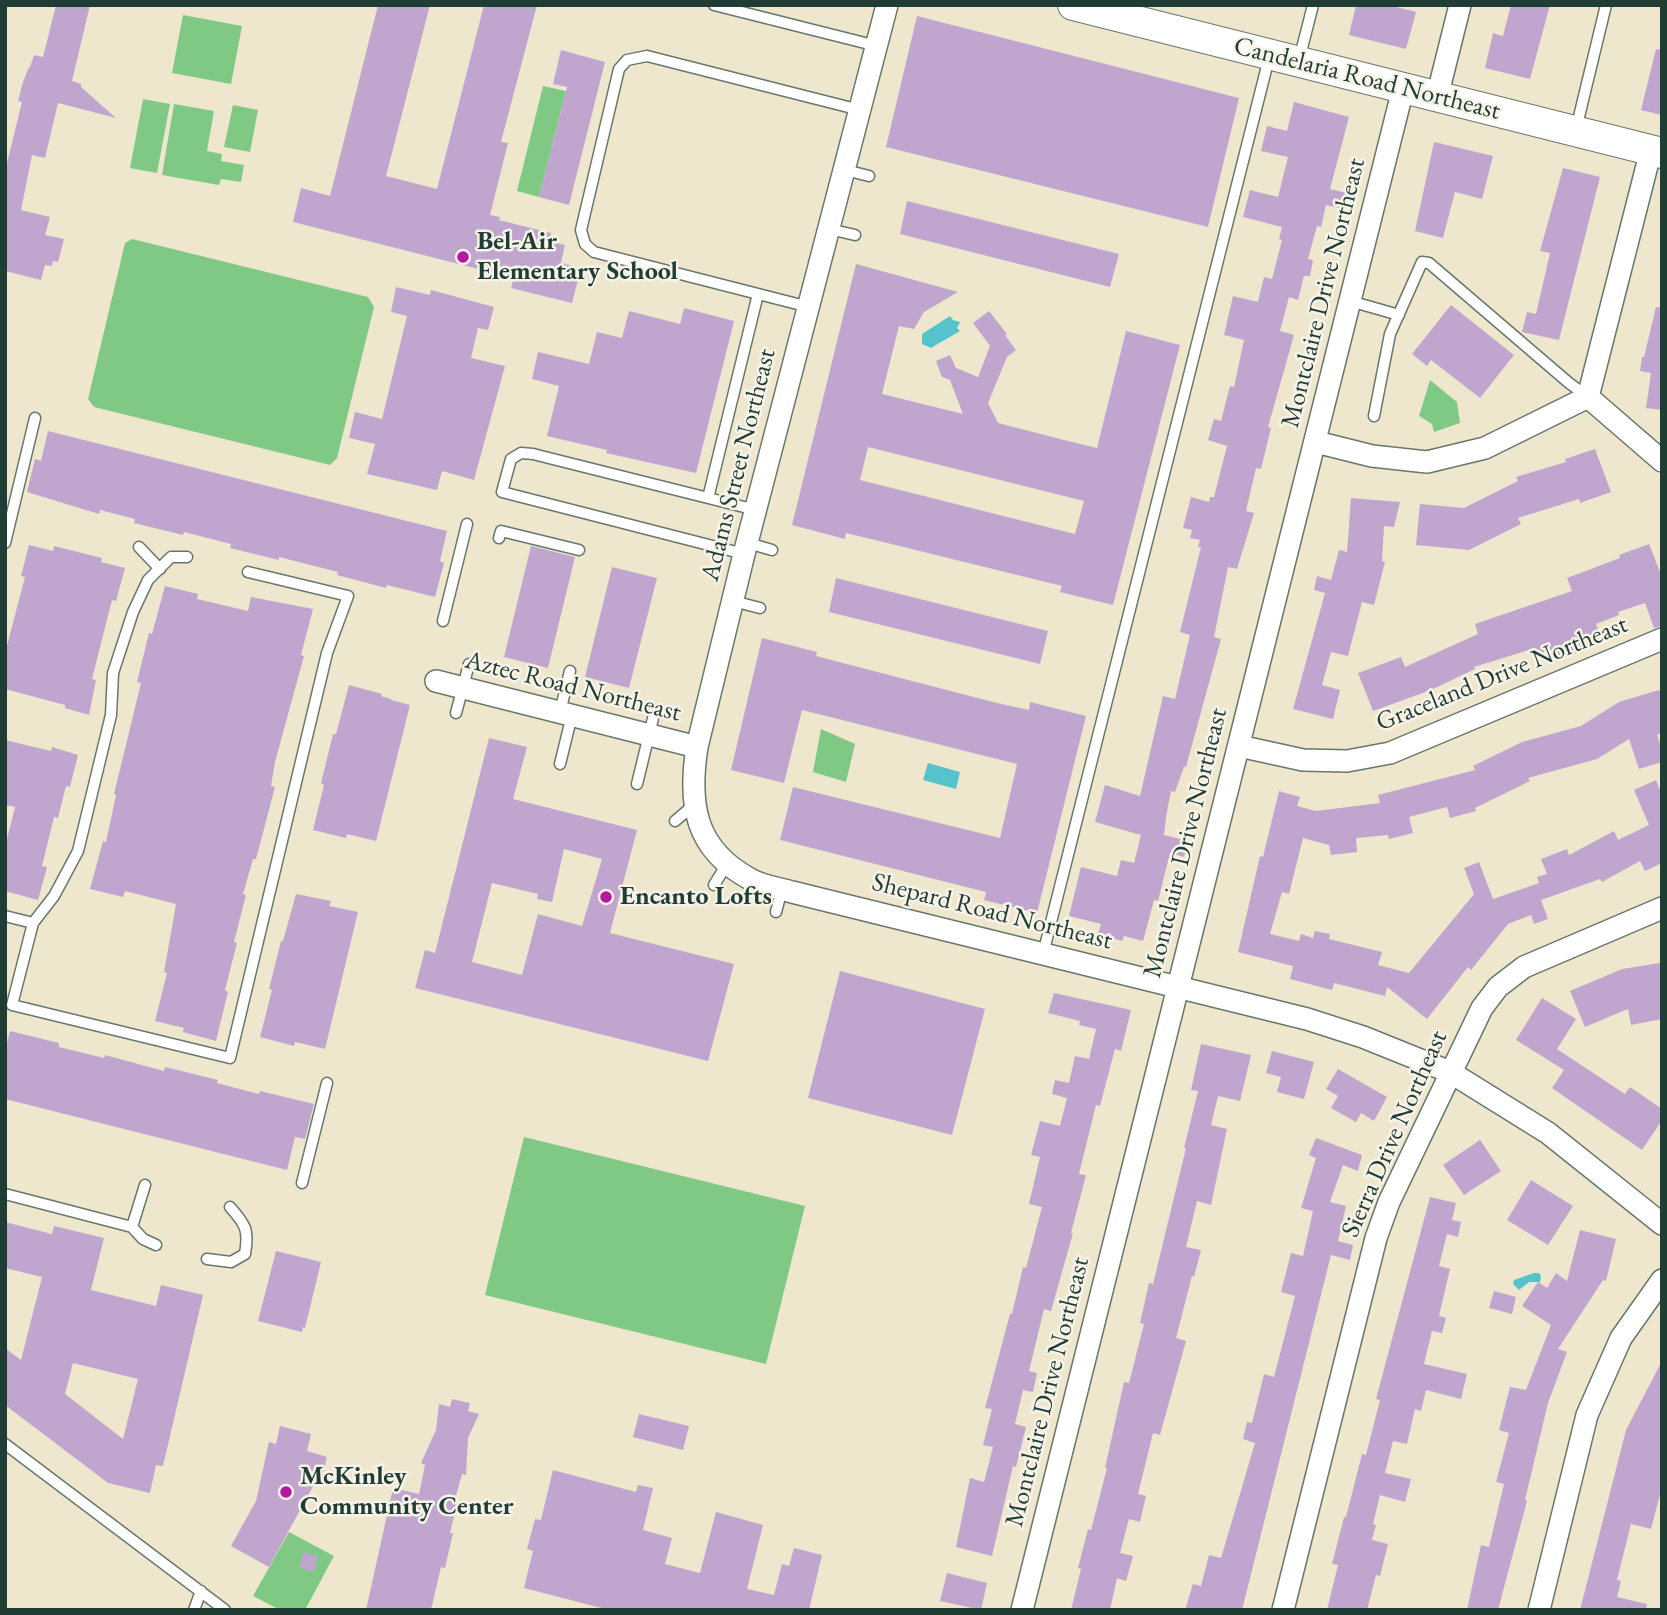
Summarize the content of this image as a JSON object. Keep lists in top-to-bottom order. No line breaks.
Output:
{"streets":{"main road":["Candelaria Road Northeast"],"street":["Montclaire Drive Northeast","Adams Street Northeast","Graceland Drive Northeast","Aztec Road Northeast","Shepard Road Northeast","Sierra Drive Northeast"]},"crossings":[["Candelaria Road Northeast","Montclaire Drive Northeast"],["Montclaire Drive Northeast","Graceland Drive Northeast"],["Montclaire Drive Northeast","Shepard Road Northeast"],["Adams Street Northeast","Aztec Road Northeast"],["Adams Street Northeast","Shepard Road Northeast"],["Shepard Road Northeast","Sierra Drive Northeast"]],"places":["Bel-Air Elementary School","Encanto Lofts","McKinley Community Center"]}
